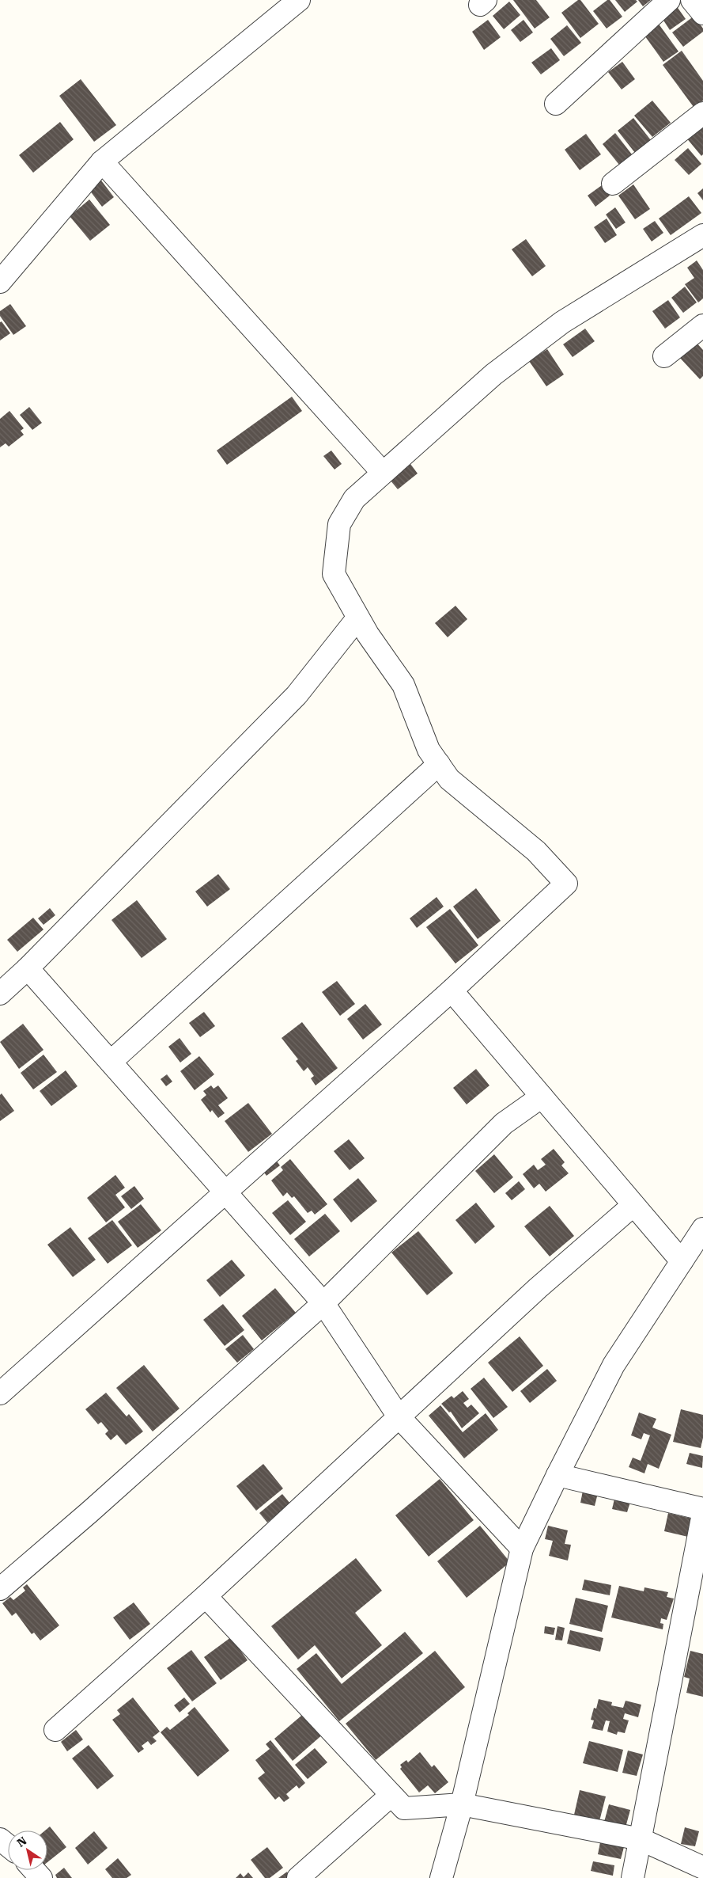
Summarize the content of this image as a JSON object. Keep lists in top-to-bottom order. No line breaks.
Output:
{"north":"top left"}
